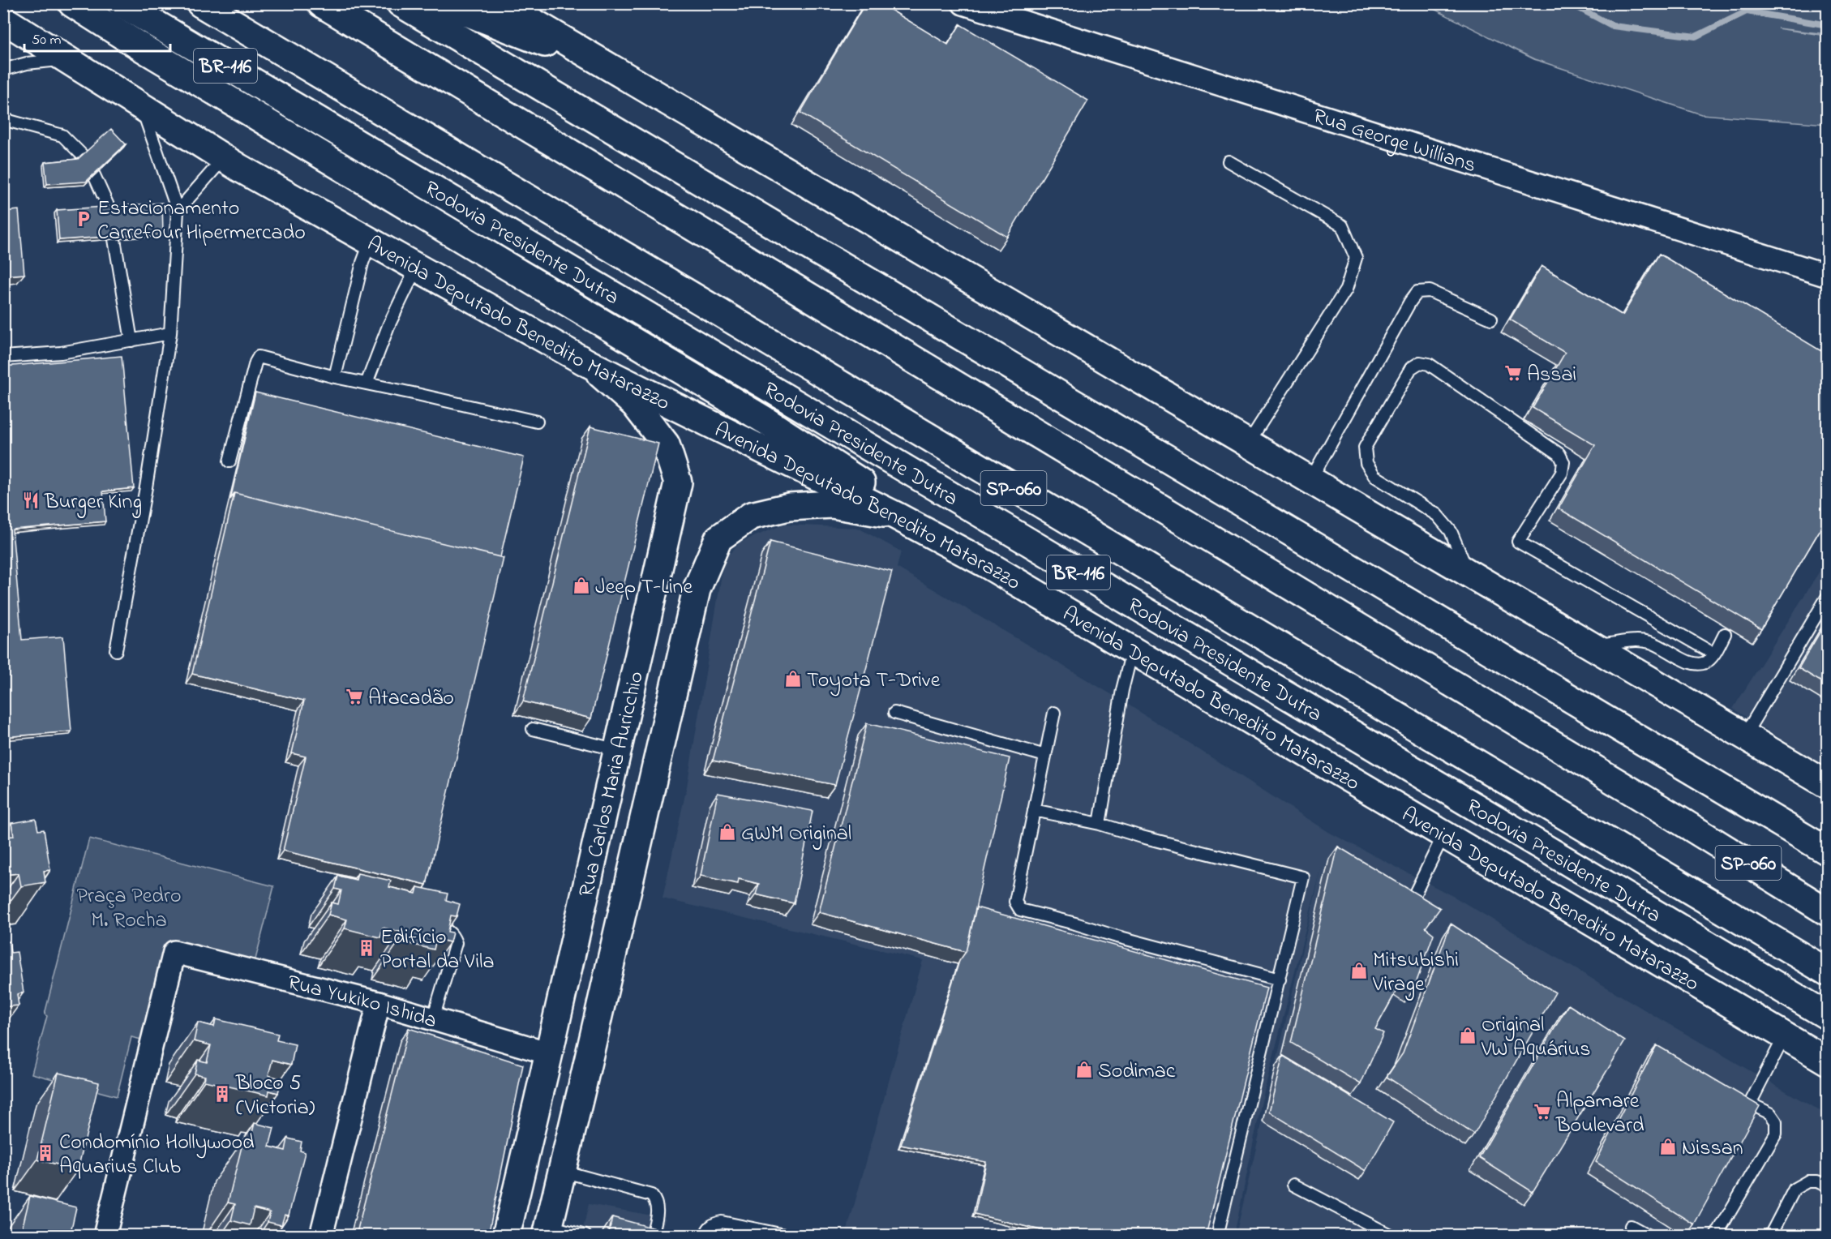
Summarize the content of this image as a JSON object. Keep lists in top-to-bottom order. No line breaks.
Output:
{"streets":{"main road":["BR-116","Rodovia Presidente Dutra","Avenida Deputado Benedito Matarazzo","SP-060","Rua Carlos Maria Auricchio"],"street":["Rua George Willians","Rua Yukiko Ishida"]},"crossings":[["Avenida Deputado Benedito Matarazzo","Rua Carlos Maria Auricchio"],["Rua Carlos Maria Auricchio","Rua Yukiko Ishida"]],"parks":["Praça Pedro M. Rocha"],"places":{"parking":["Estacionamento Carrefour Hipermercado"],"supermarket":["Assai","Atacadão","Alpamare Boulevard"],"restaurant":["Burger King"],"shop":["Jeep T-Line","Toyota T-Drive","GWM Original","Mitsubishi Virage","Original VW Aquárius","Sodimac","Nissan"],"building":["Edifício Portal da Vila","Bloco 5 (Victoria)","Condomínio Hollywood Aquarius Club"]},"scale_bar":"50 m"}
